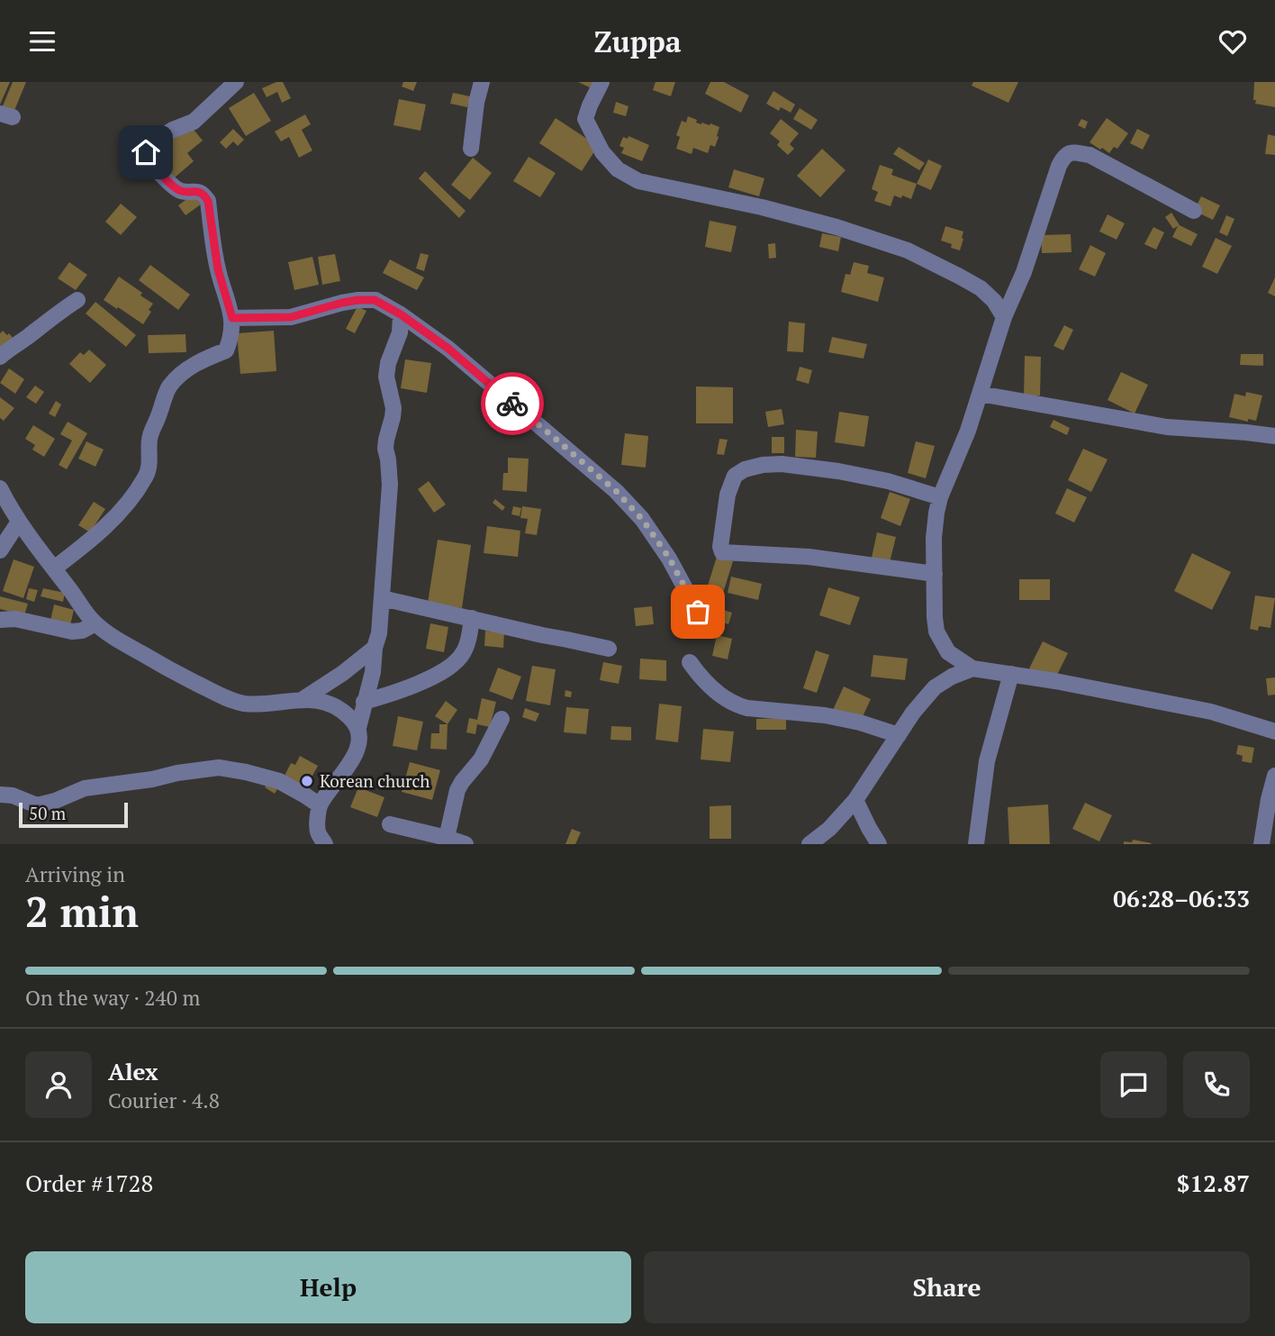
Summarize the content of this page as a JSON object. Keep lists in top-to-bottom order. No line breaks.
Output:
{"places":["Korean church"],"scale_bar":"50 m","page":{"header":"Zuppa","scale":"50 m","heading":["2 min","Arriving in","06:28–06:33"],"panel":["Alex","Courier · 4.8","Order #1728","$12.87"],"bar":"On the way · 240 m","buttons":["Help","Share"]}}
